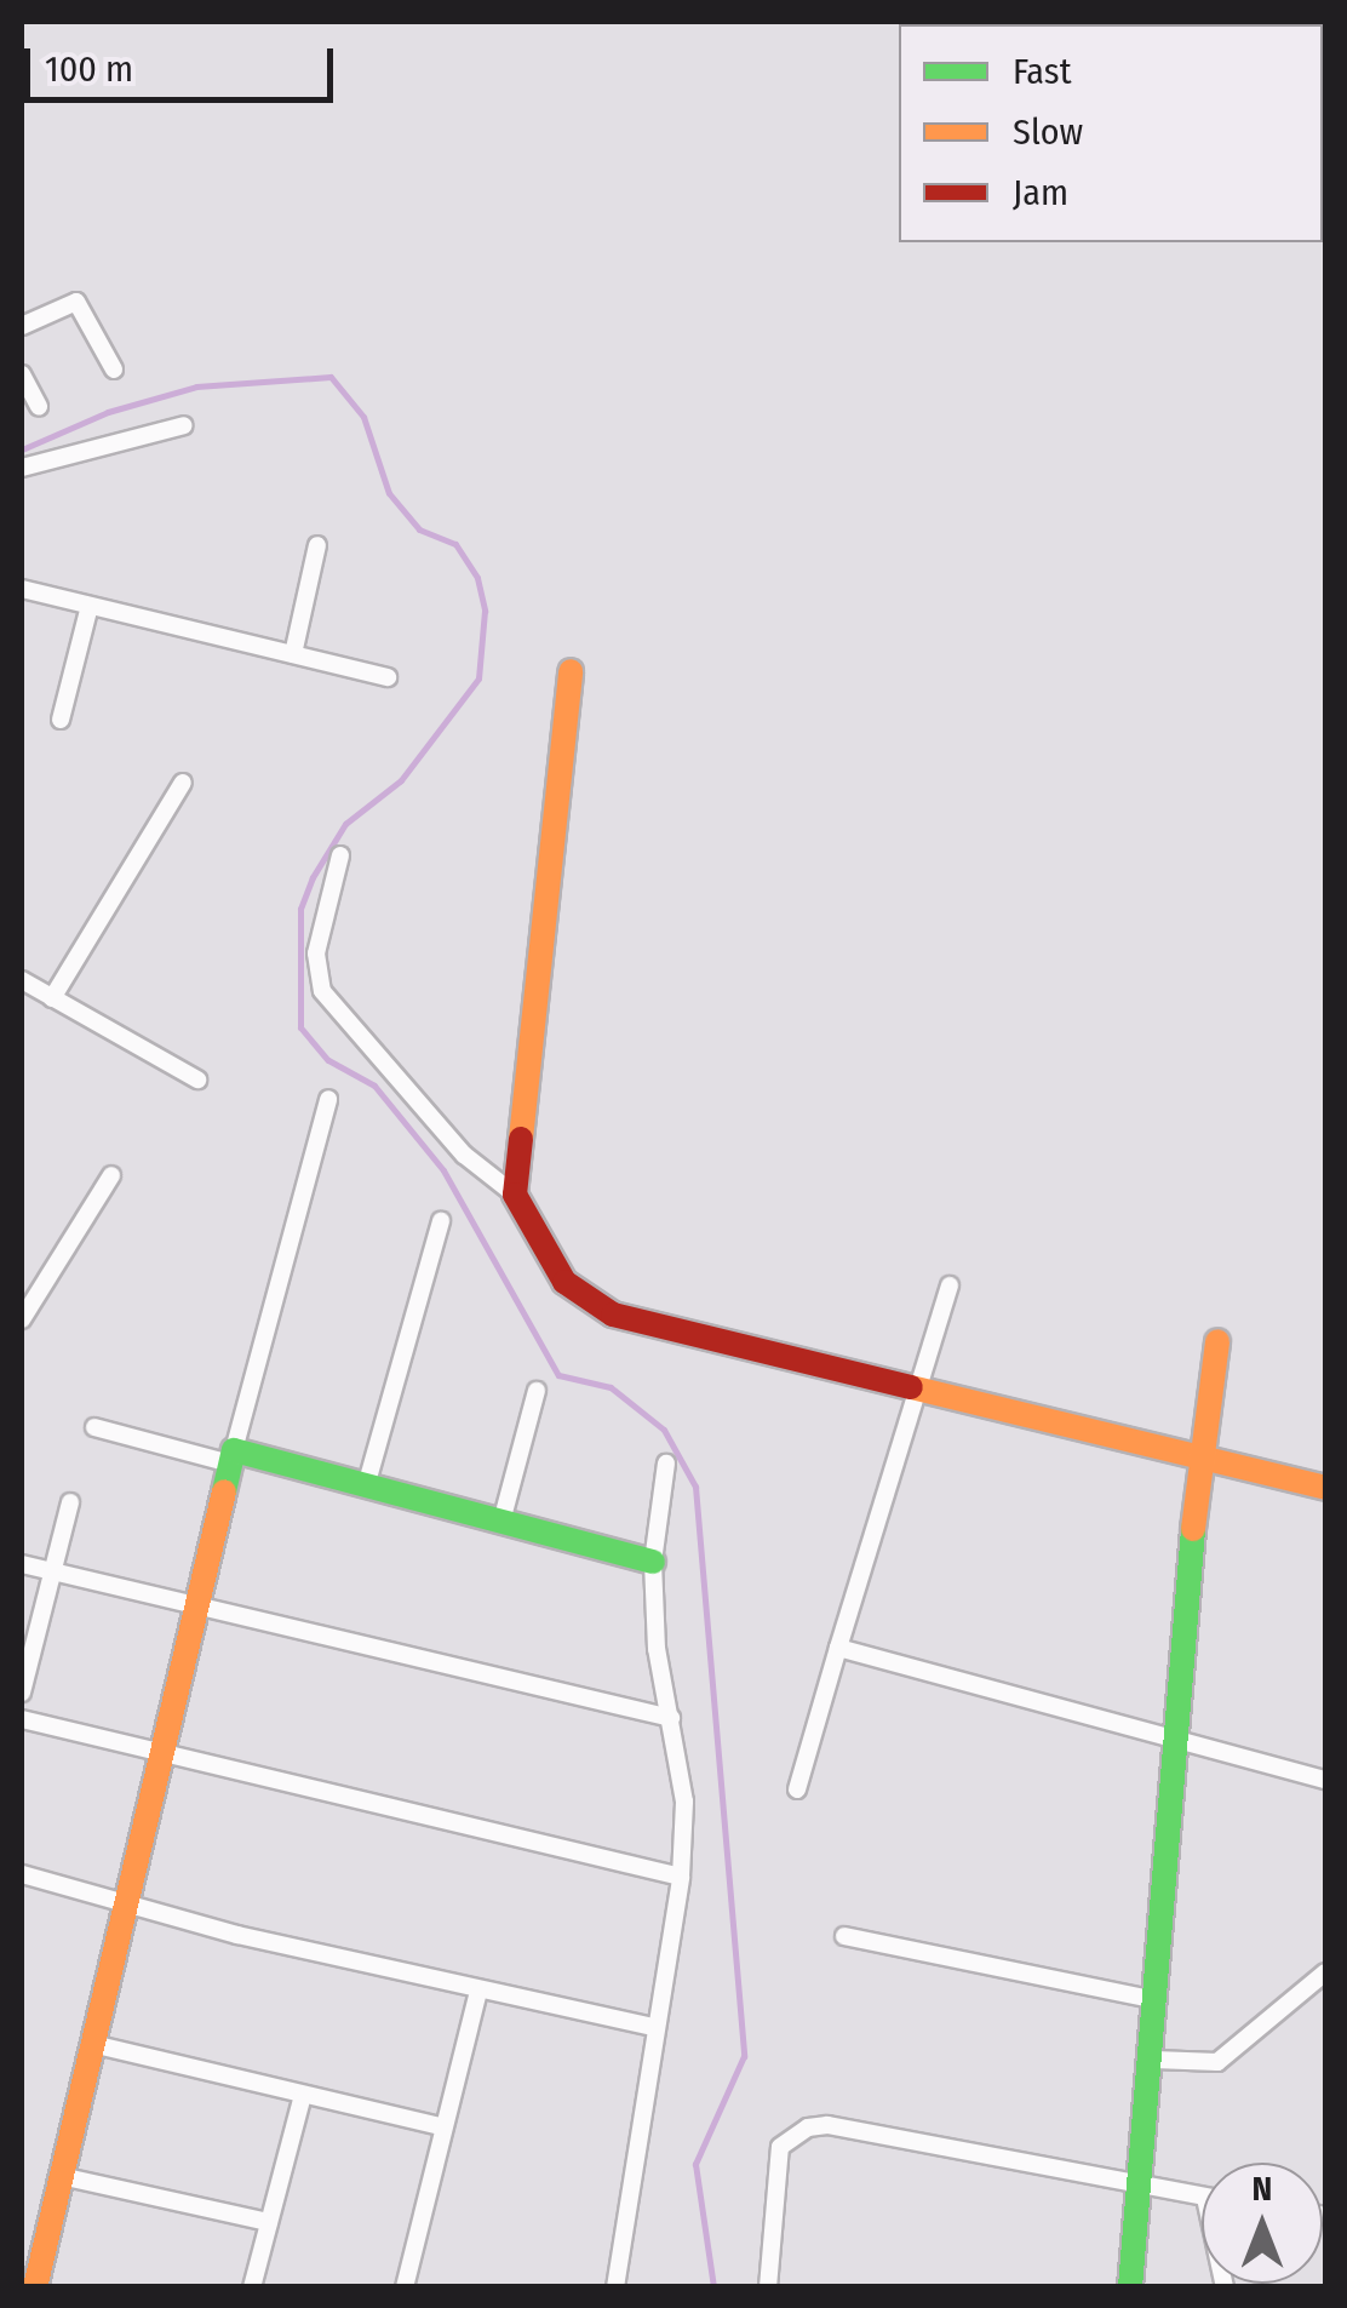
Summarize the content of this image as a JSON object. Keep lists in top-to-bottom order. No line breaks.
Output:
{"legend":["Fast","Slow","Jam"],"scale_bar":"100 m","north":"top"}
